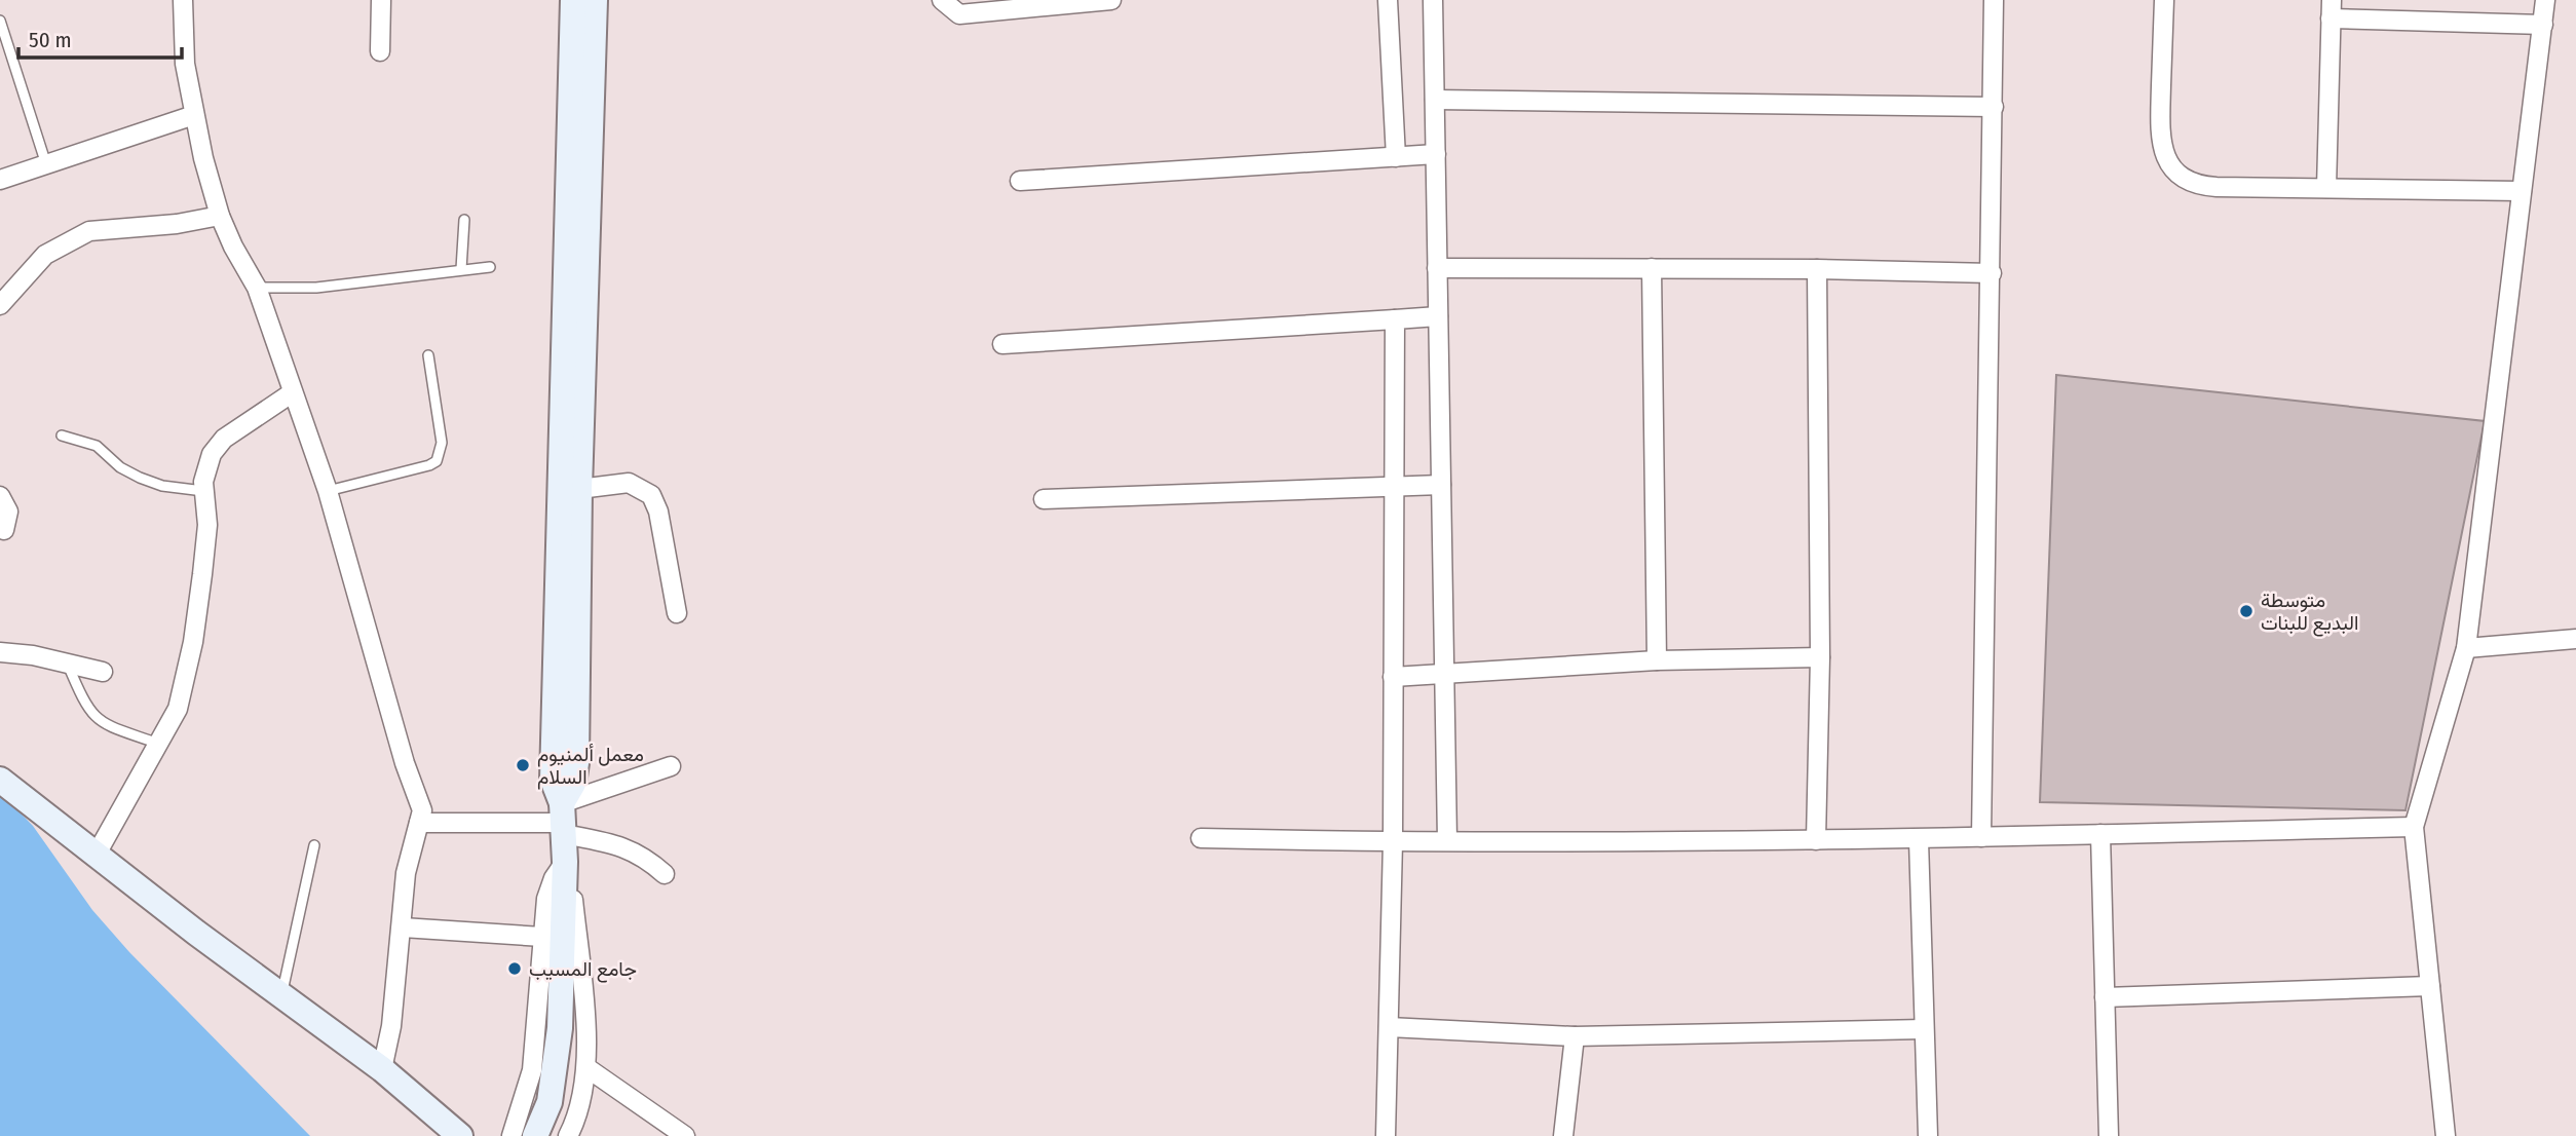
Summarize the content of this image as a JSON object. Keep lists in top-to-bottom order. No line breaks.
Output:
{"places":["متوسطة البديع للبنات","معمل ألمنيوم السلام","جامع المسيب"],"scale_bar":"50 m"}
